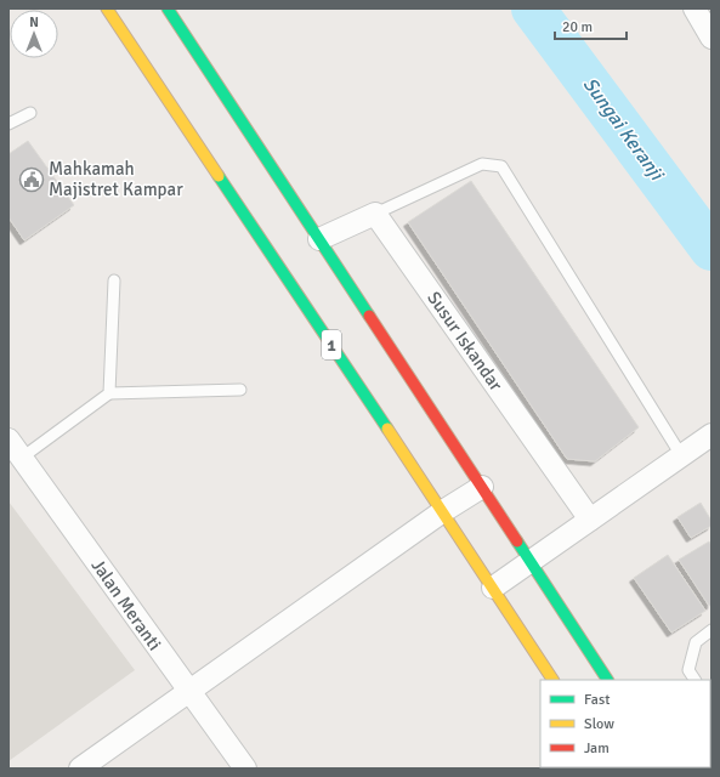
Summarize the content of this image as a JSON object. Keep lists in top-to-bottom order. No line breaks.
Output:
{"streets":{"highway":["1"],"street":["Susur Iskandar","Jalan Meranti"]},"water":["Sungai Keranji"],"places":{"public building":["Mahkamah Majistret Kampar"]},"legend":["Fast","Slow","Jam"],"scale_bar":"20 m","north":"top"}
